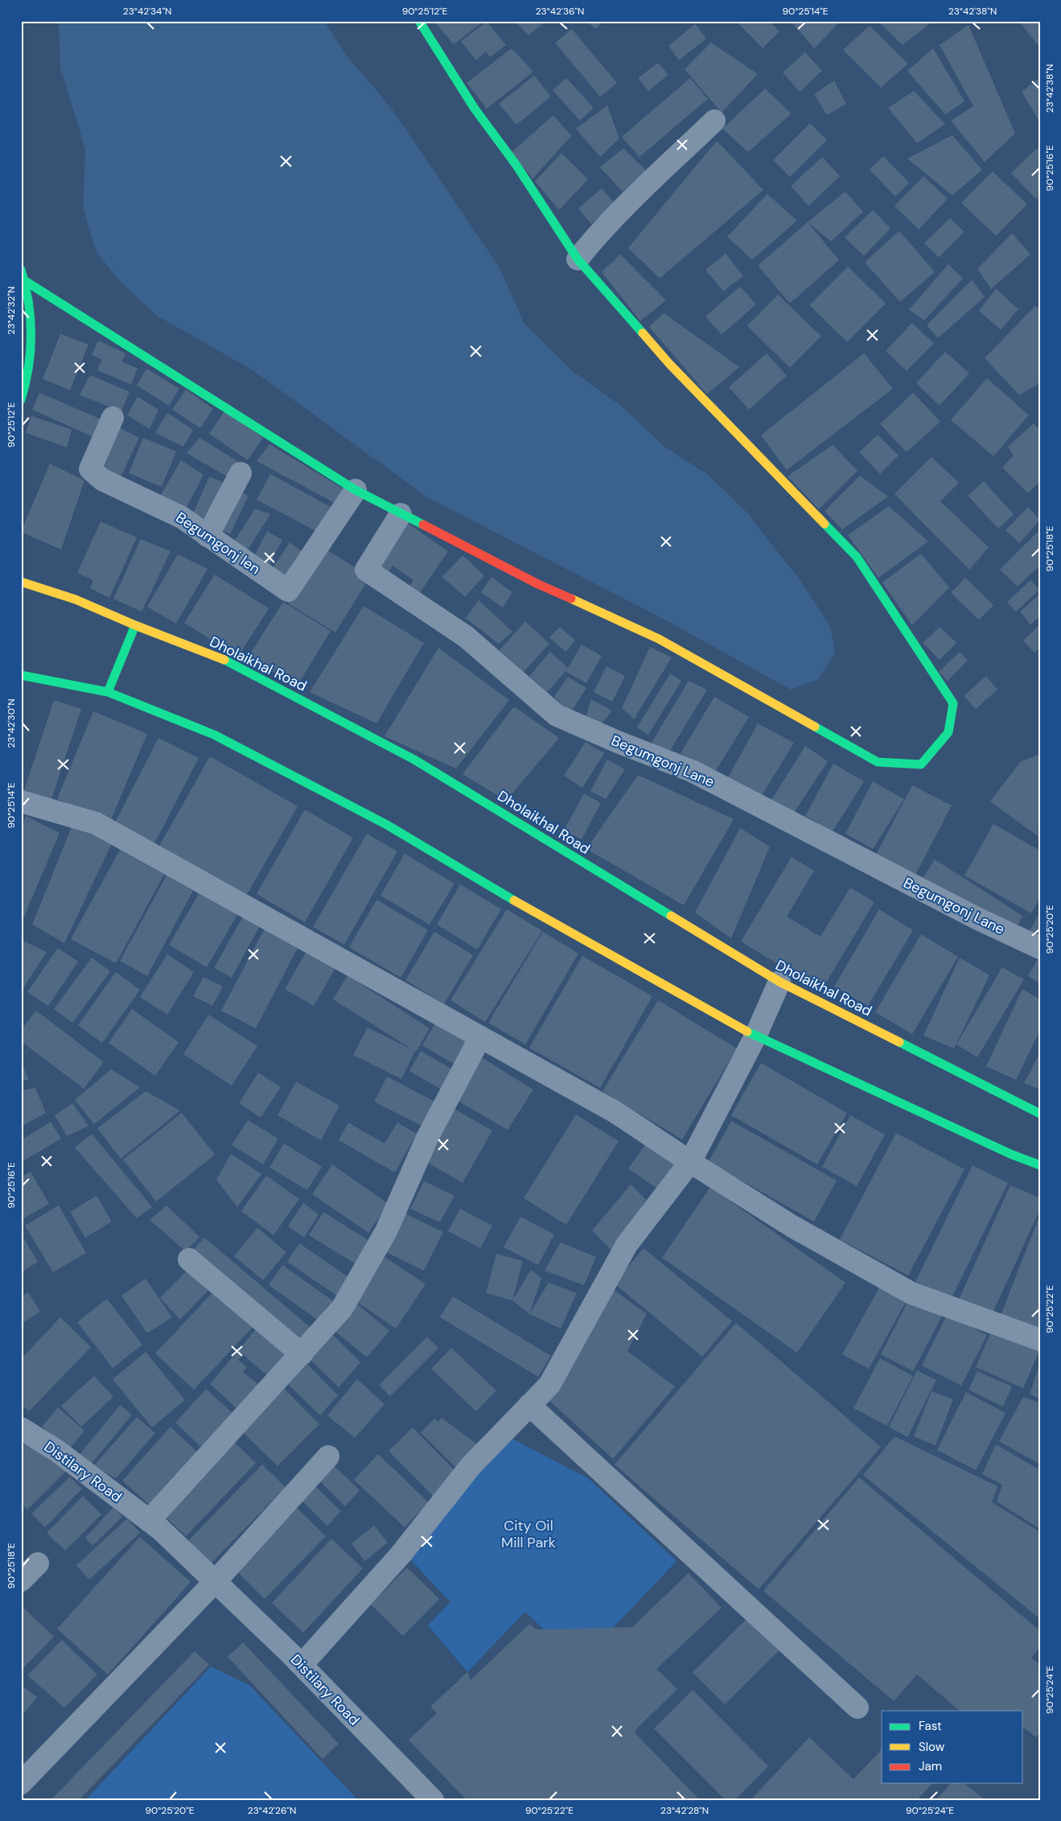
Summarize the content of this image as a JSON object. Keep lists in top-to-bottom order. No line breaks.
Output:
{"streets":{"main road":["Dholaikhal Road"],"street":["Begumgonj len","Begumgonj Lane","Distilary Road"]},"parks":["City Oil Mill Park"],"legend":["Fast","Slow","Jam"],"coordinates":["23°42'34\"N","90°25'12\"E","23°42'36\"N","90°25'14\"E","23°42'38\"N","90°25'16\"E","23°42'32\"N","90°25'18\"E","23°42'30\"N","90°25'20\"E","90°25'22\"E","90°25'24\"E","23°42'26\"N","23°42'28\"N"]}
